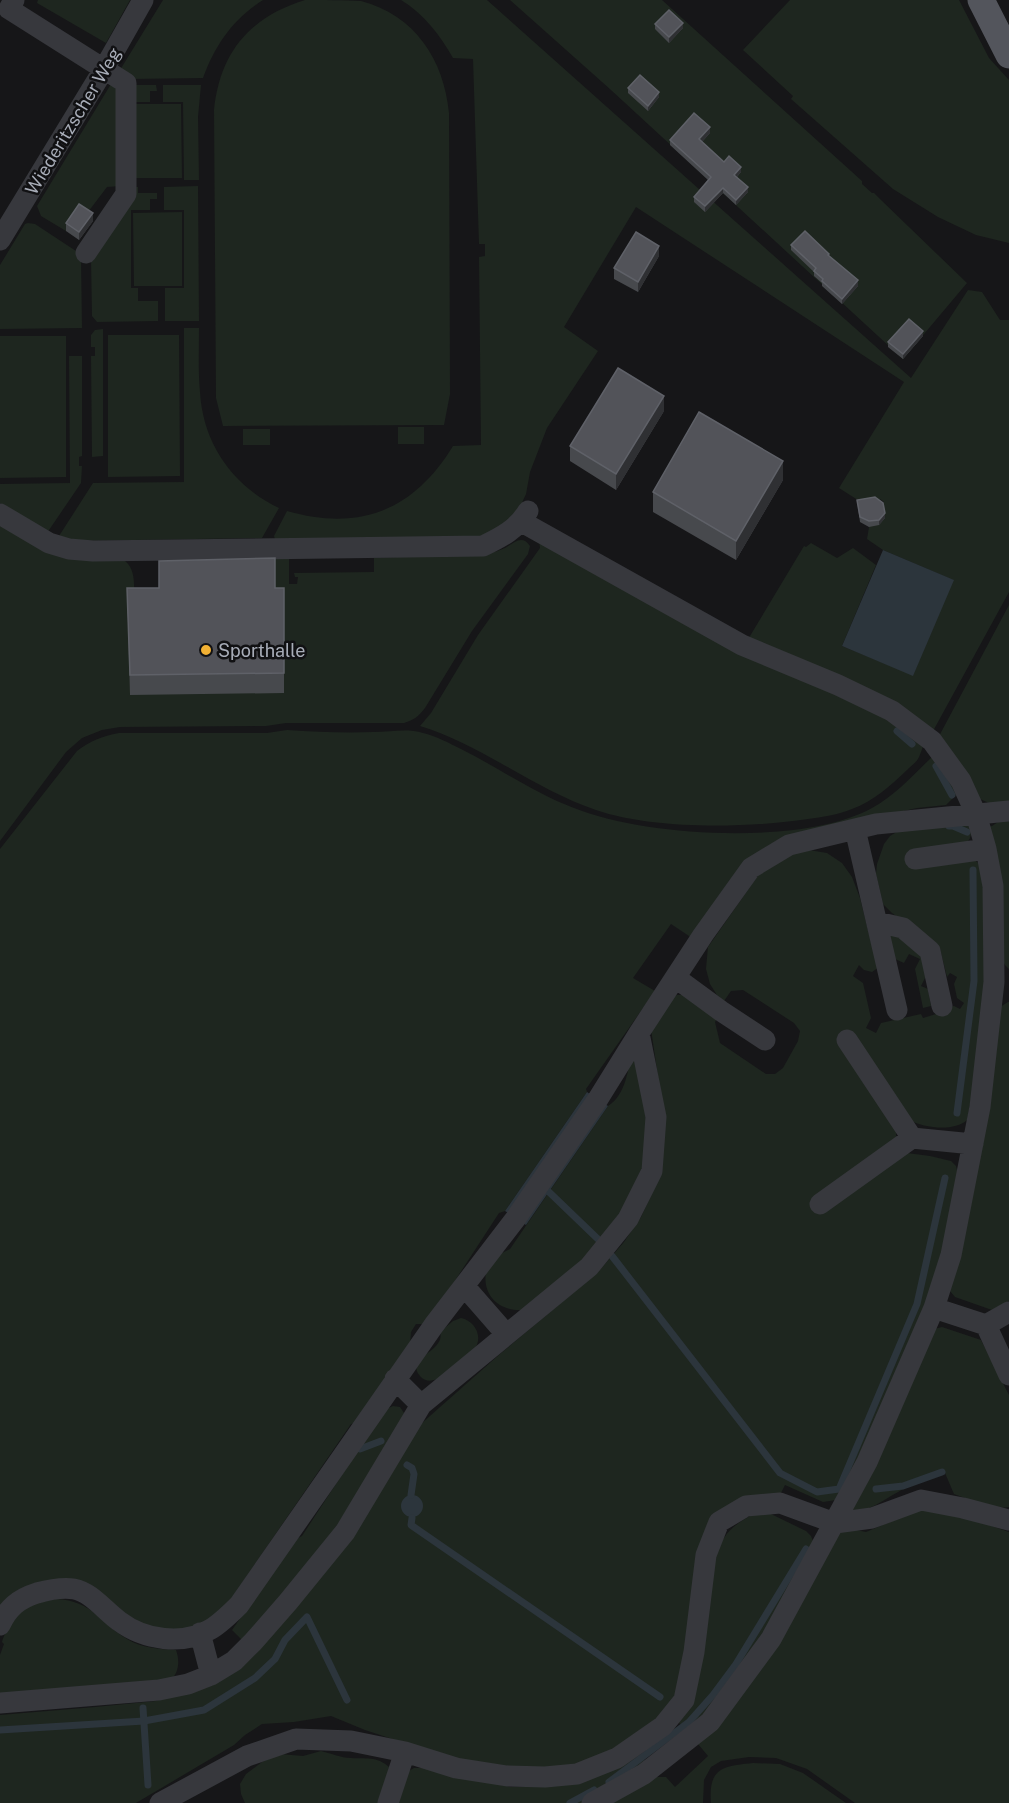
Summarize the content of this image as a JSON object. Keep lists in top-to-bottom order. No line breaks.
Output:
{"streets":{"lane":["Wiederitzscher Weg"]},"places":["Sporthalle"]}
